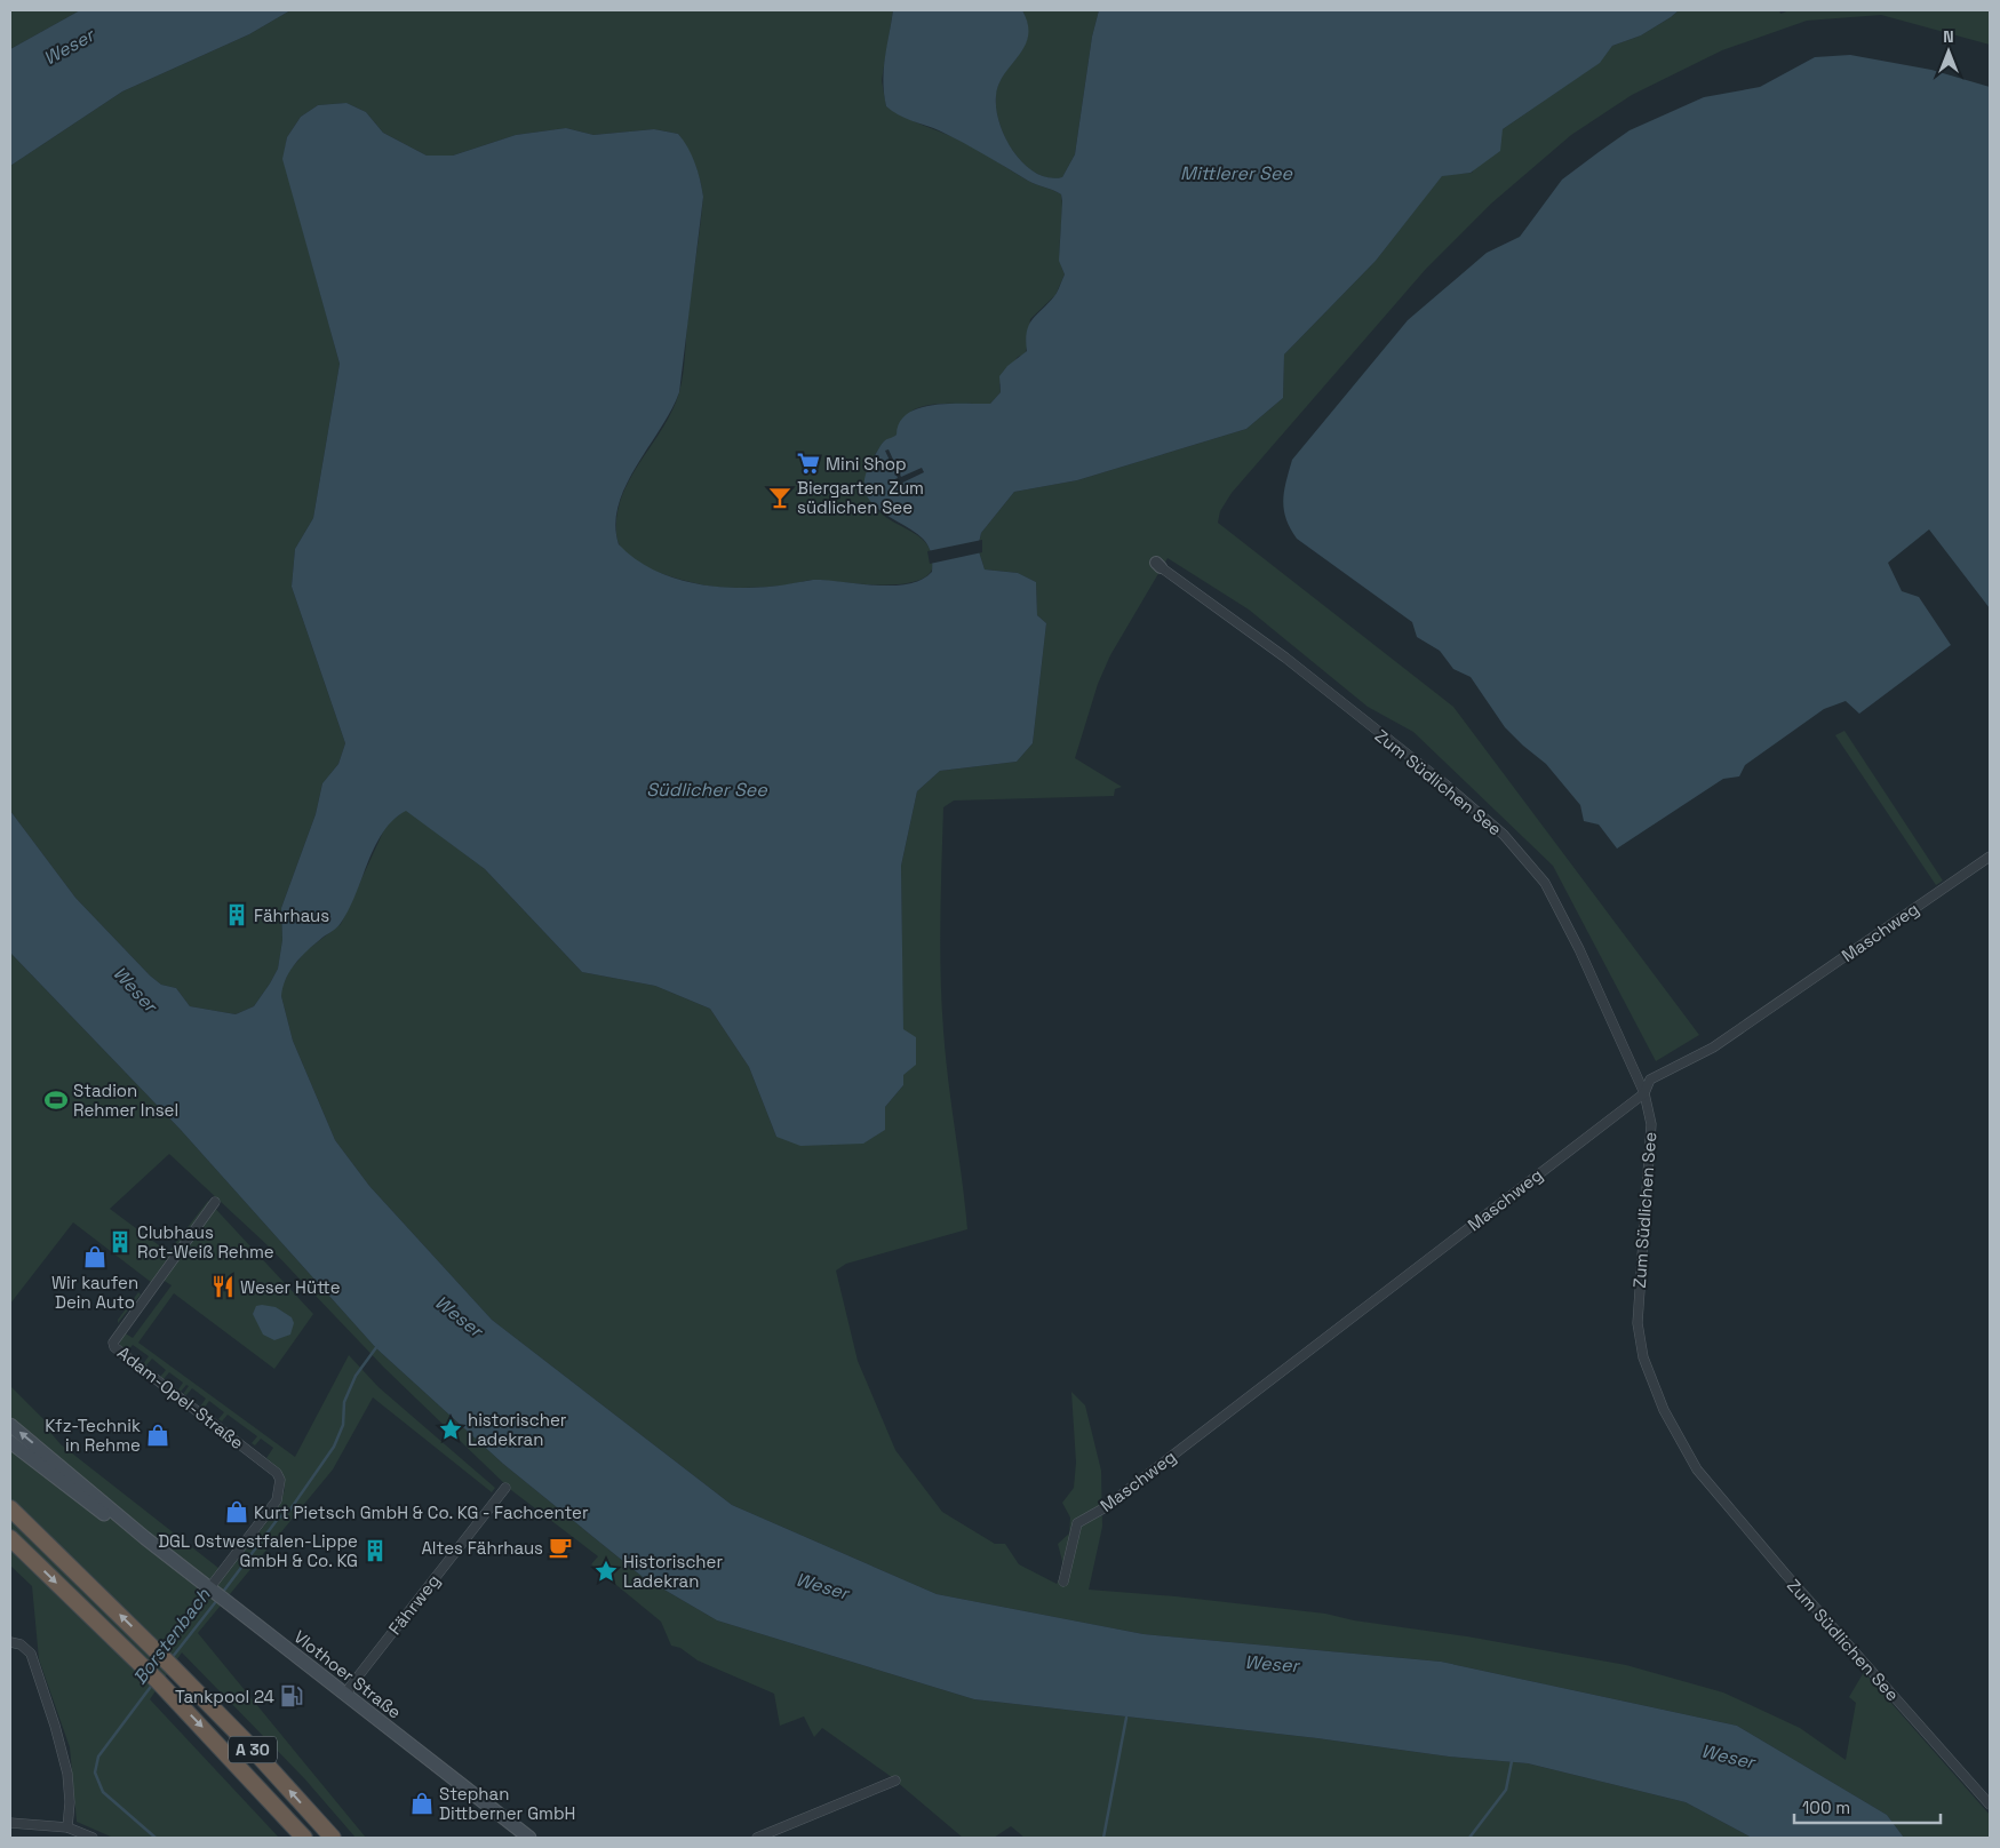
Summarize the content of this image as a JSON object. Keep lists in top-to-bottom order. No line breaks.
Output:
{"streets":{"highway":["A 30"],"main road":["Vlothoer Straße"],"street":["Zum Südlichen See","Maschweg","Adam-Opel-Straße","Fährweg"]},"crossings":[["Zum Südlichen See","Maschweg"],["Adam-Opel-Straße","Vlothoer Straße"],["Fährweg","Vlothoer Straße"]],"water":["Weser","Mittlerer See","Südlicher See","Borstenbach"],"places":{"supermarket":["Mini Shop"],"bar":["Biergarten Zum südlichen See"],"building":["Fährhaus","Clubhaus Rot-Weiß Rehme","DGL Ostwestfalen-Lippe GmbH & Co. KG"],"sports":["Stadion Rehmer Insel"],"shop":["Wir kaufen Dein Auto","Kfz-Technik in Rehme","Kurt Pietsch GmbH & Co. KG - Fachcenter","Stephan Dittberner GmbH"],"restaurant":["Weser Hütte"],"place":["historischer Ladekran","Historischer Ladekran"],"cafe":["Altes Fährhaus"],"fuel station":["Tankpool 24"]},"scale_bar":"100 m","north":"top"}
